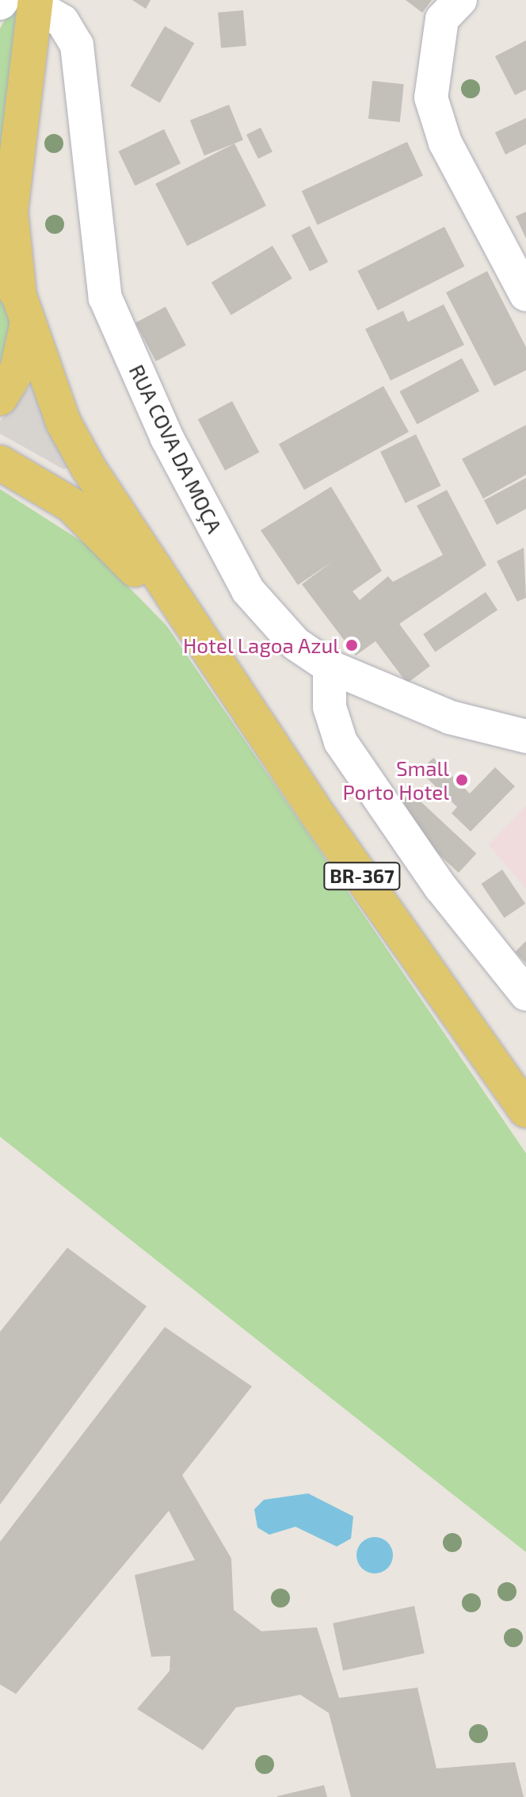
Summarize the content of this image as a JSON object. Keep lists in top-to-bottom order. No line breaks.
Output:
{"streets":{"main road":["BR-367"],"street":["RUA COVA DA MOÇA"]},"places":["Hotel Lagoa Azul","Small Porto Hotel"]}
